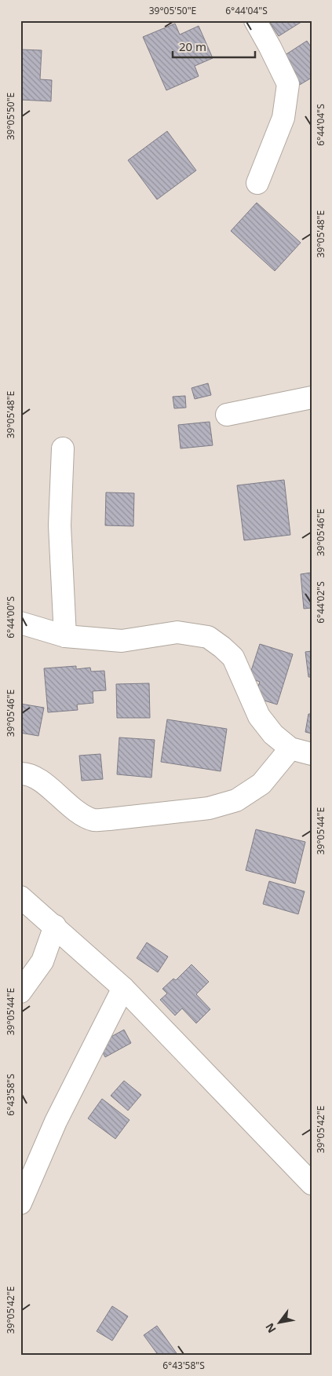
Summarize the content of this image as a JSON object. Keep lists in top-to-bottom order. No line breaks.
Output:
{"scale_bar":"20 m","north":"bottom left","coordinates":["39°05'50\"E","6°44'04\"S","39°05'48\"E","39°05'46\"E","6°44'02\"S","6°44'00\"S","39°05'44\"E","6°43'58\"S","39°05'42\"E"]}
